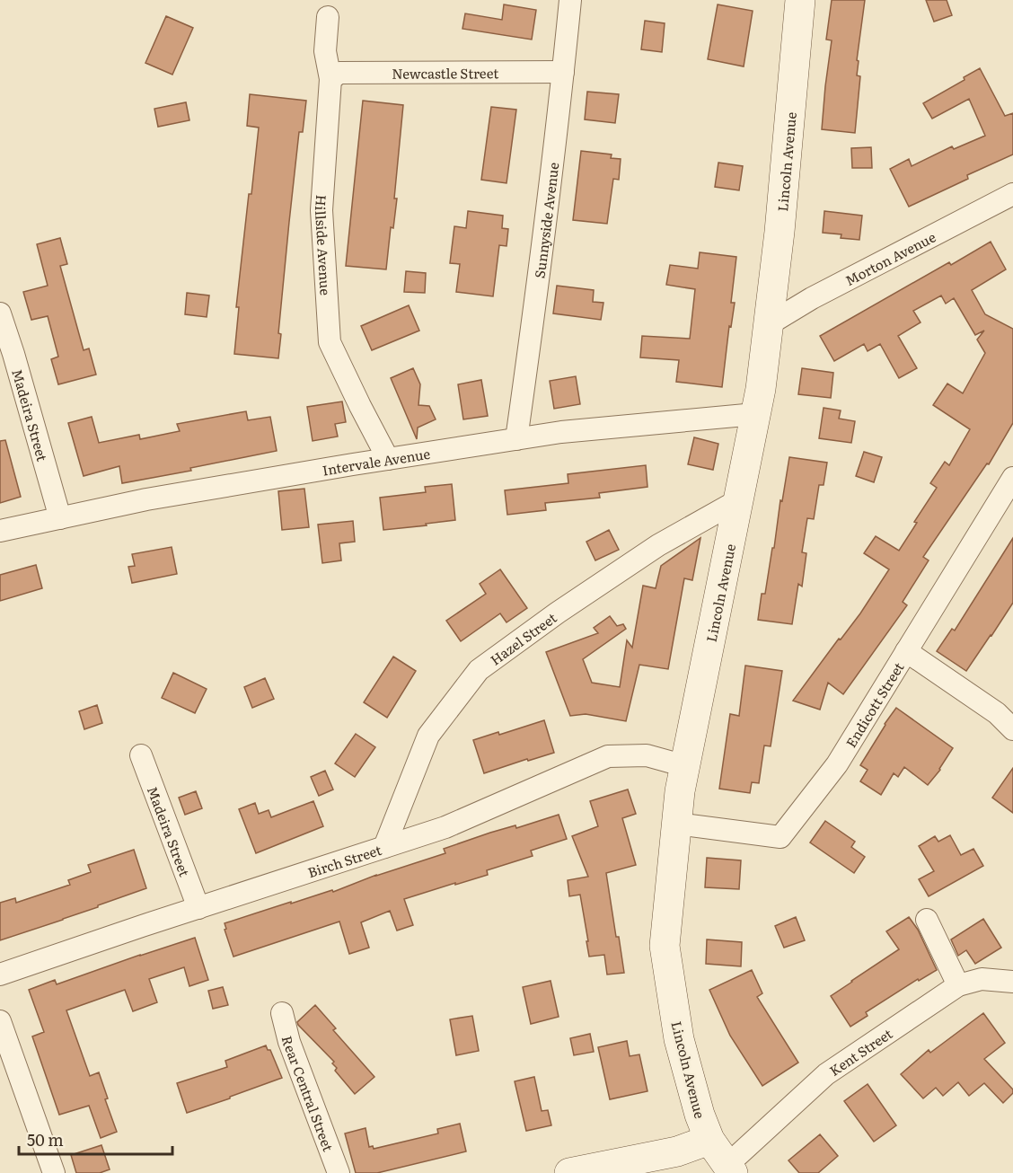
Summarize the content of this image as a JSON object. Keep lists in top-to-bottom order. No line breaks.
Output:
{"streets":{"main road":["Lincoln Avenue"],"street":["Newcastle Street","Sunnyside Avenue","Hillside Avenue","Morton Avenue","Madeira Street","Intervale Avenue","Hazel Street","Endicott Street","Birch Street","Kent Street","Rear Central Street"]},"crossings":[["Newcastle Street","Sunnyside Avenue"],["Newcastle Street","Hillside Avenue"],["Lincoln Avenue","Morton Avenue"],["Lincoln Avenue","Intervale Avenue"],["Lincoln Avenue","Hazel Street"],["Lincoln Avenue","Endicott Street"],["Lincoln Avenue","Birch Street"],["Lincoln Avenue","Kent Street"],["Sunnyside Avenue","Intervale Avenue"],["Hillside Avenue","Intervale Avenue"],["Madeira Street","Intervale Avenue"],["Madeira Street","Birch Street"],["Hazel Street","Birch Street"]],"scale_bar":"50 m"}
